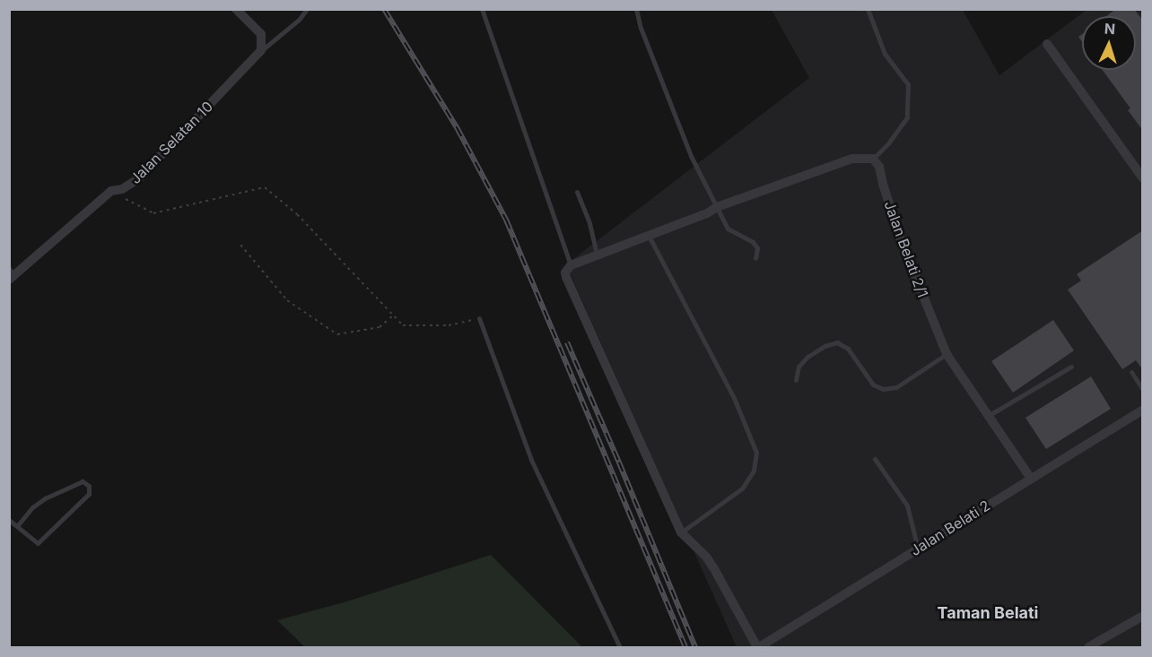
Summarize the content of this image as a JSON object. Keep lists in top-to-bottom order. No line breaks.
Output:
{"streets":{"street":["Jalan Selatan 10","Jalan Belati 2/1","Jalan Belati 2"]},"crossings":[["Jalan Belati 2/1","Jalan Belati 2"]],"districts":["Taman Belati"],"north":"top"}
